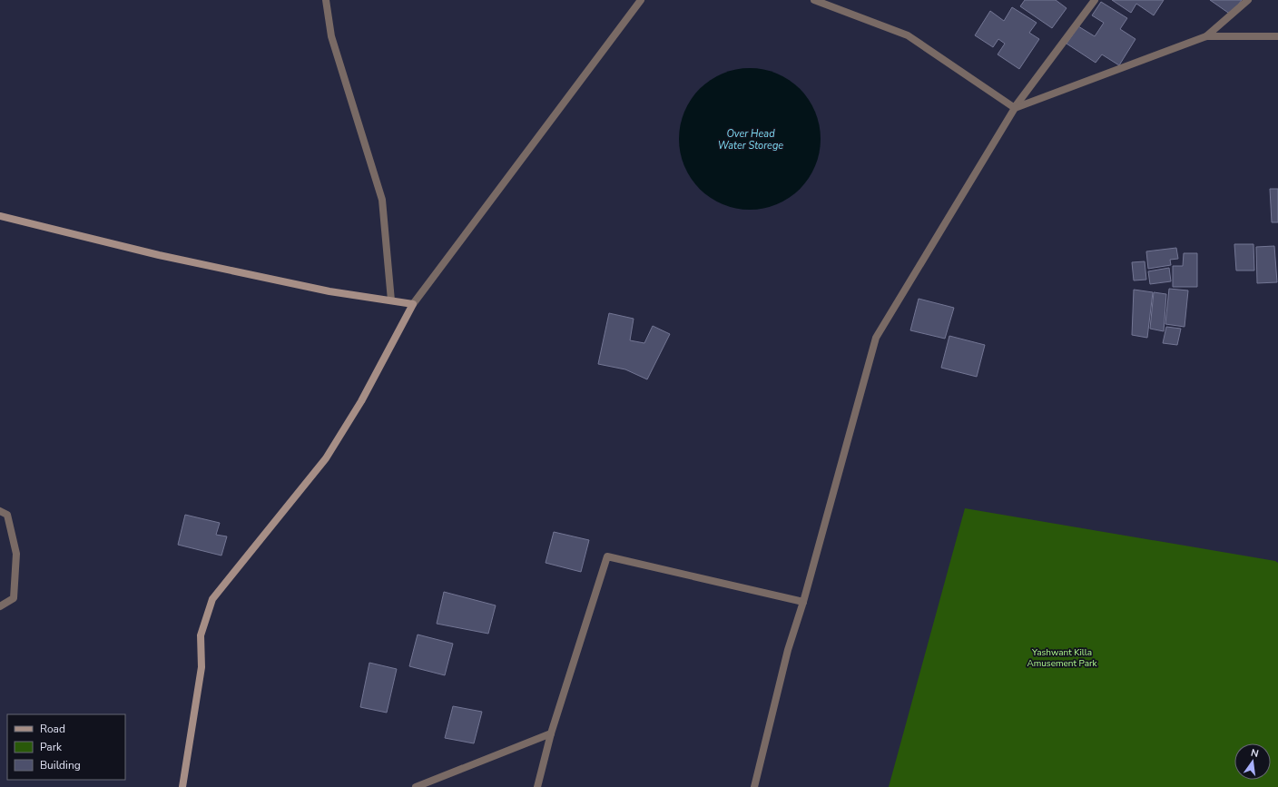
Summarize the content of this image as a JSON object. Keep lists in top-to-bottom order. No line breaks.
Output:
{"water":["Over Head Water Storege"],"parks":["Yashwant Killa Amusement Park"],"legend":["Road","Park","Building"],"north":"top"}
